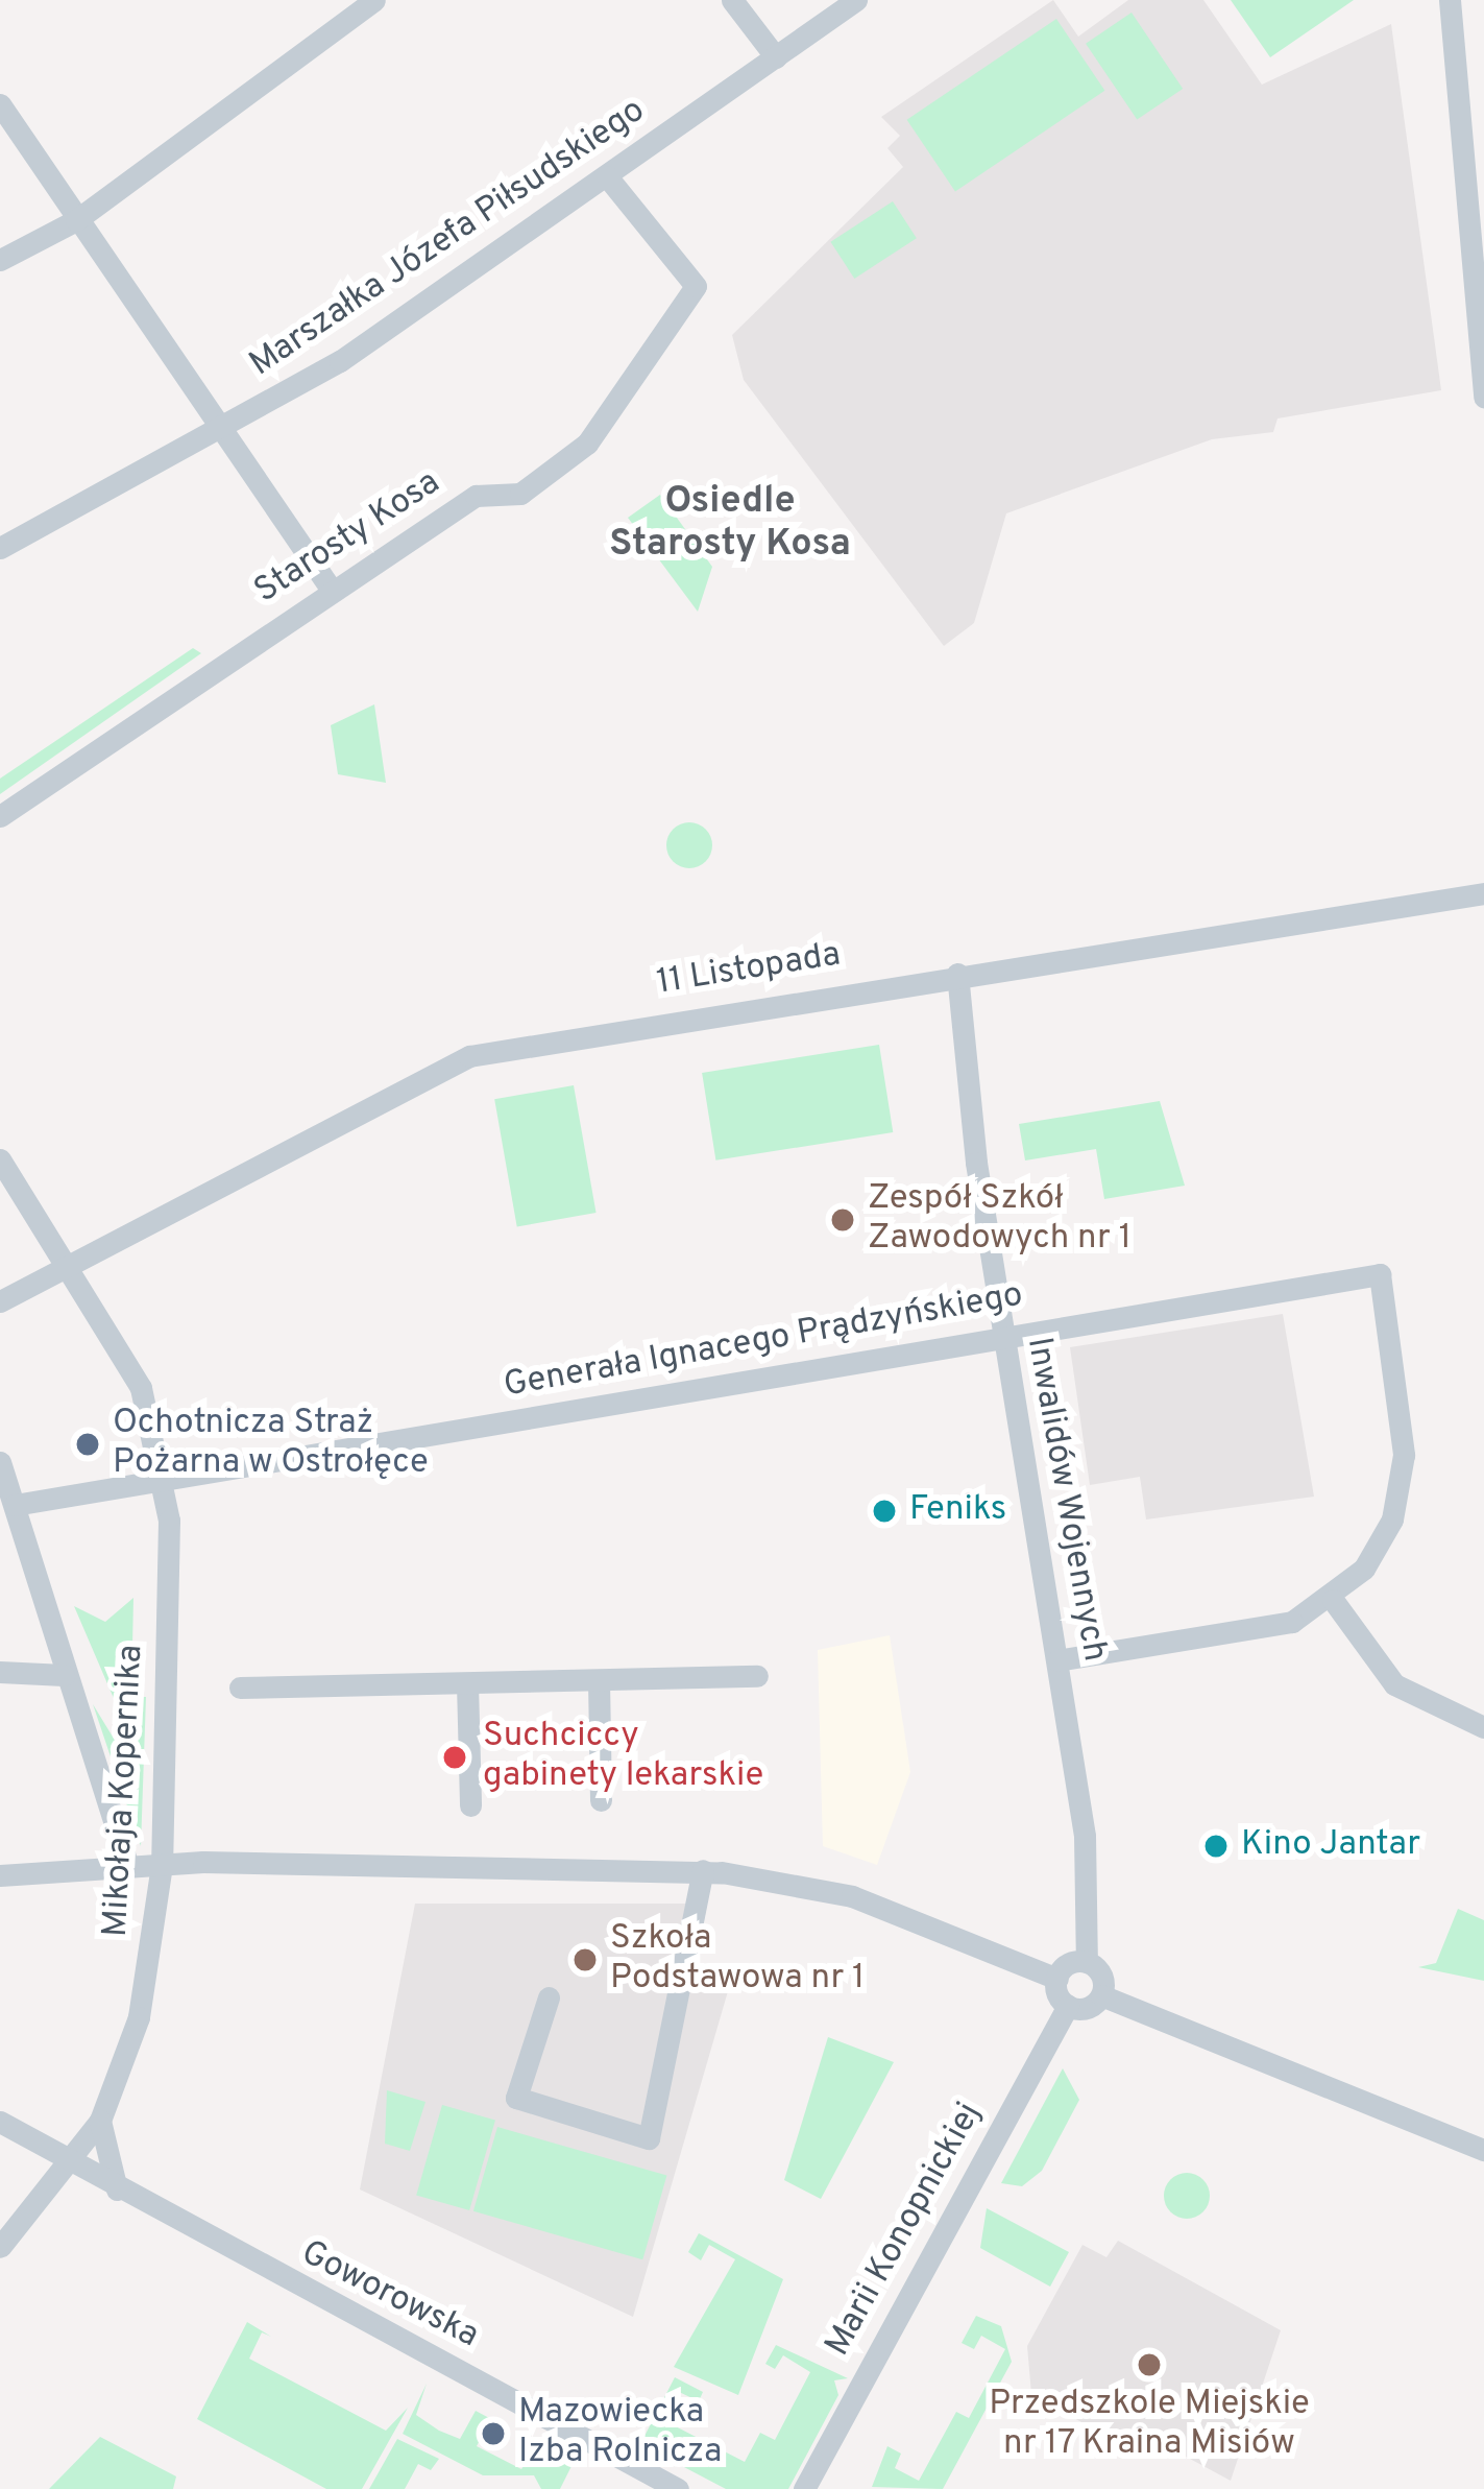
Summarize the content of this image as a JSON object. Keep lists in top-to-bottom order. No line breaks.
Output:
{"streets":{"street":["Marszałka Józefa Piłsudskiego","Starosty Kosa","11 Listopada","Generała Ignacego Prądzyńskiego","Inwalidów Wojennych","Mikołaja Kopernika","Marii Konopnickiej","Goworowska"]},"crossings":[["Marszałka Józefa Piłsudskiego","Starosty Kosa"],["11 Listopada","Inwalidów Wojennych"],["11 Listopada","Mikołaja Kopernika"],["Generała Ignacego Prądzyńskiego","Inwalidów Wojennych"],["Generała Ignacego Prądzyńskiego","Mikołaja Kopernika"],["Mikołaja Kopernika","Goworowska"]],"districts":["Osiedle Starosty Kosa"],"places":["Zespół Szkół Zawodowych nr 1","Ochotnicza Straż Pożarna w Ostrołęce","Feniks","Suchciccy gabinety lekarskie","Kino Jantar","Szkoła Podstawowa nr 1","Przedszkole Miejskie nr 17 Kraina Misiów","Mazowiecka Izba Rolnicza"]}
